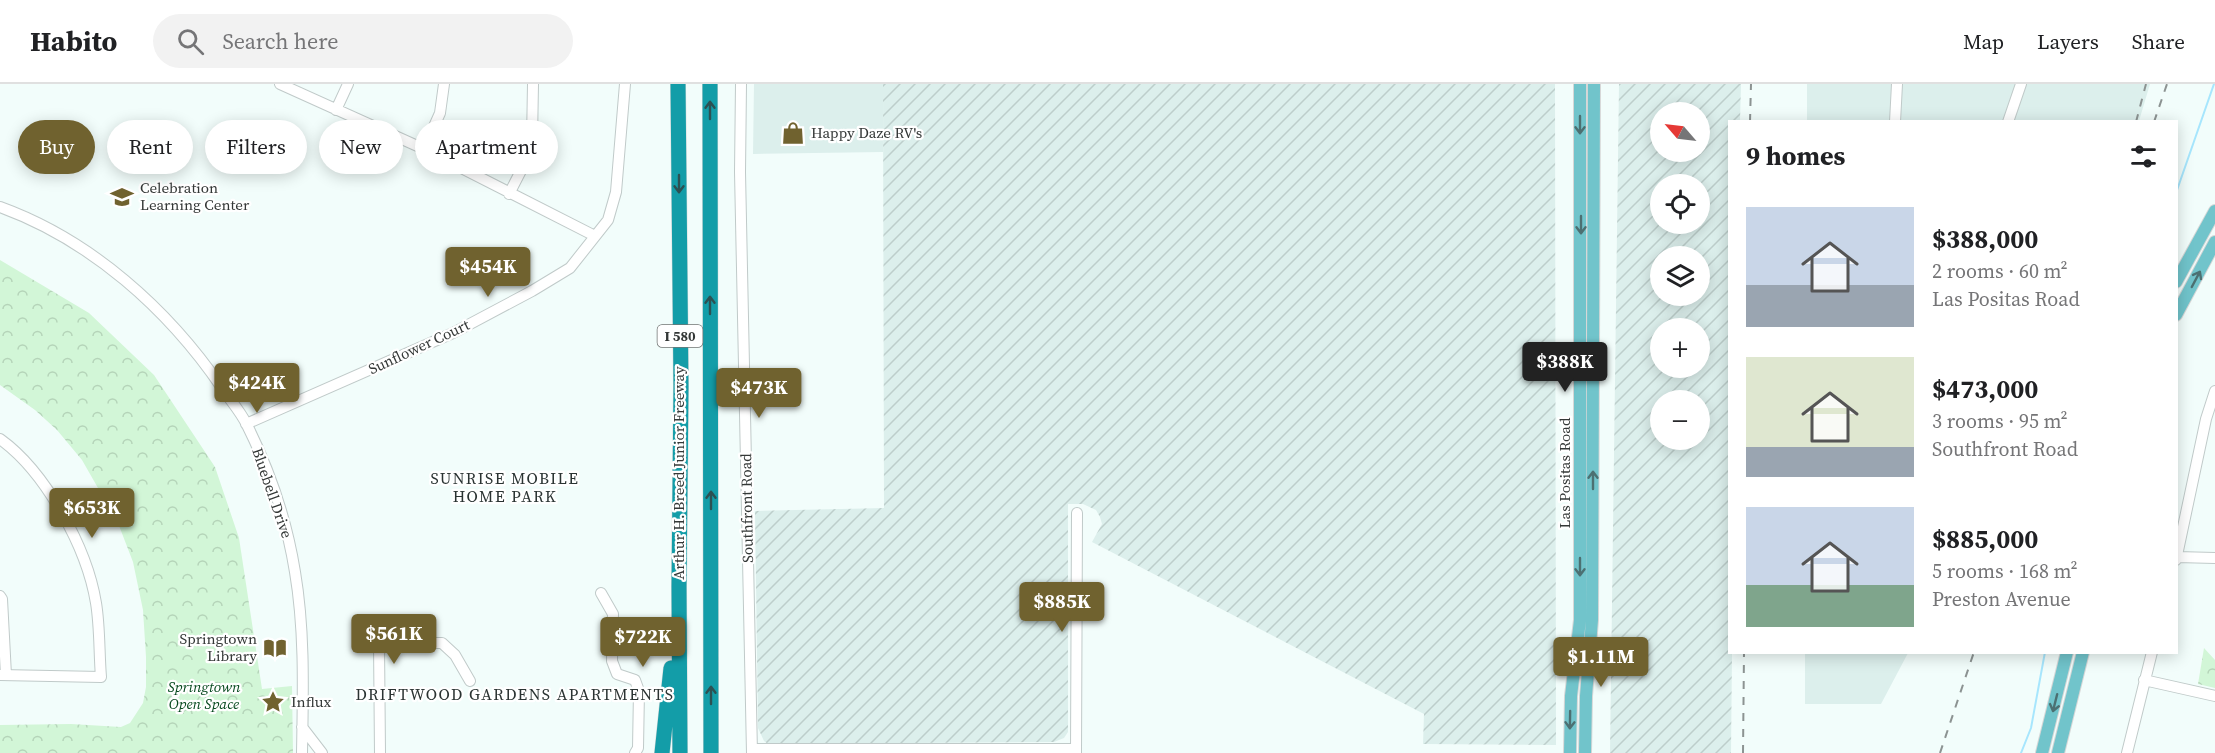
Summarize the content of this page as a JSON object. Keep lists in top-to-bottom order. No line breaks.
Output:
{"streets":{"highway":["I 580","Arthur H. Breed Junior Freeway"],"main road":["Las Positas Road"],"street":["Sunflower Court","Bluebell Drive","Southfront Road"]},"crossings":[["Sunflower Court","Bluebell Drive"]],"districts":["SUNRISE MOBILE HOME PARK","DRIFTWOOD GARDENS APARTMENTS"],"parks":["Springtown Open Space"],"places":{"shop":["Happy Daze RV's"],"school or university":["Celebration Learning Center"],"library":["Springtown Library"],"place":["Influx"]},"north":"top left","page":{"header":"Habito","search":"Search here","nav":["Map","Layers","Share"],"map_buttons":["+","−"],"chip":["Buy","Rent","Filters","New","Apartment"],"heading":"9 homes","list":[{"name":"$388,000","note":"2 rooms · 60 m² · Las Positas Road"},{"name":"$473,000","note":"3 rooms · 95 m² · Southfront Road"},{"name":"$885,000","note":"5 rooms · 168 m² · Preston Avenue"}],"price":["$454K","$388K","$424K","$473K","$653K","$885K","$561K","$722K","$1.11M"]}}
